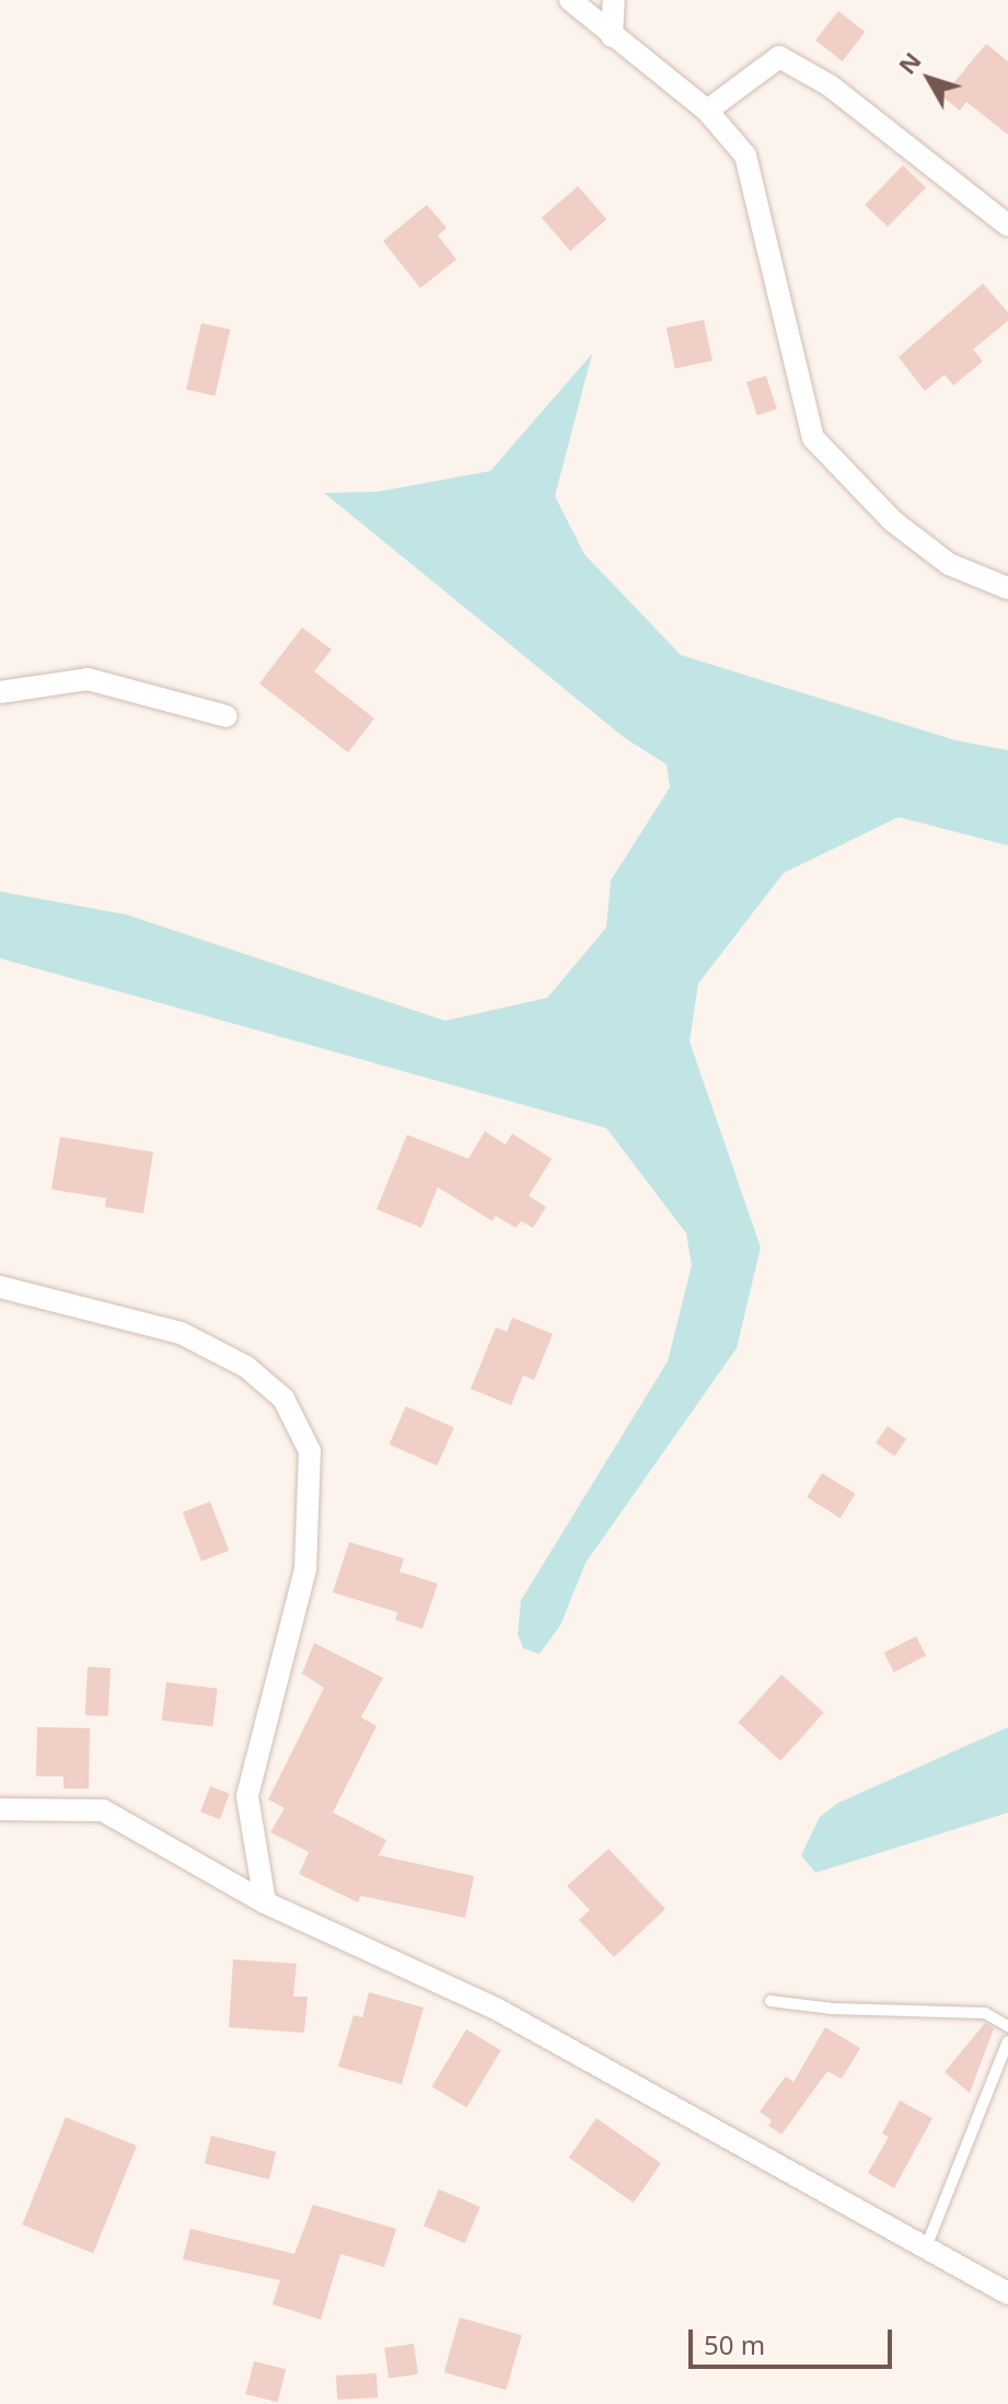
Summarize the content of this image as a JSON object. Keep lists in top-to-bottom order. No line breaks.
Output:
{"scale_bar":"50 m","north":"top left"}
